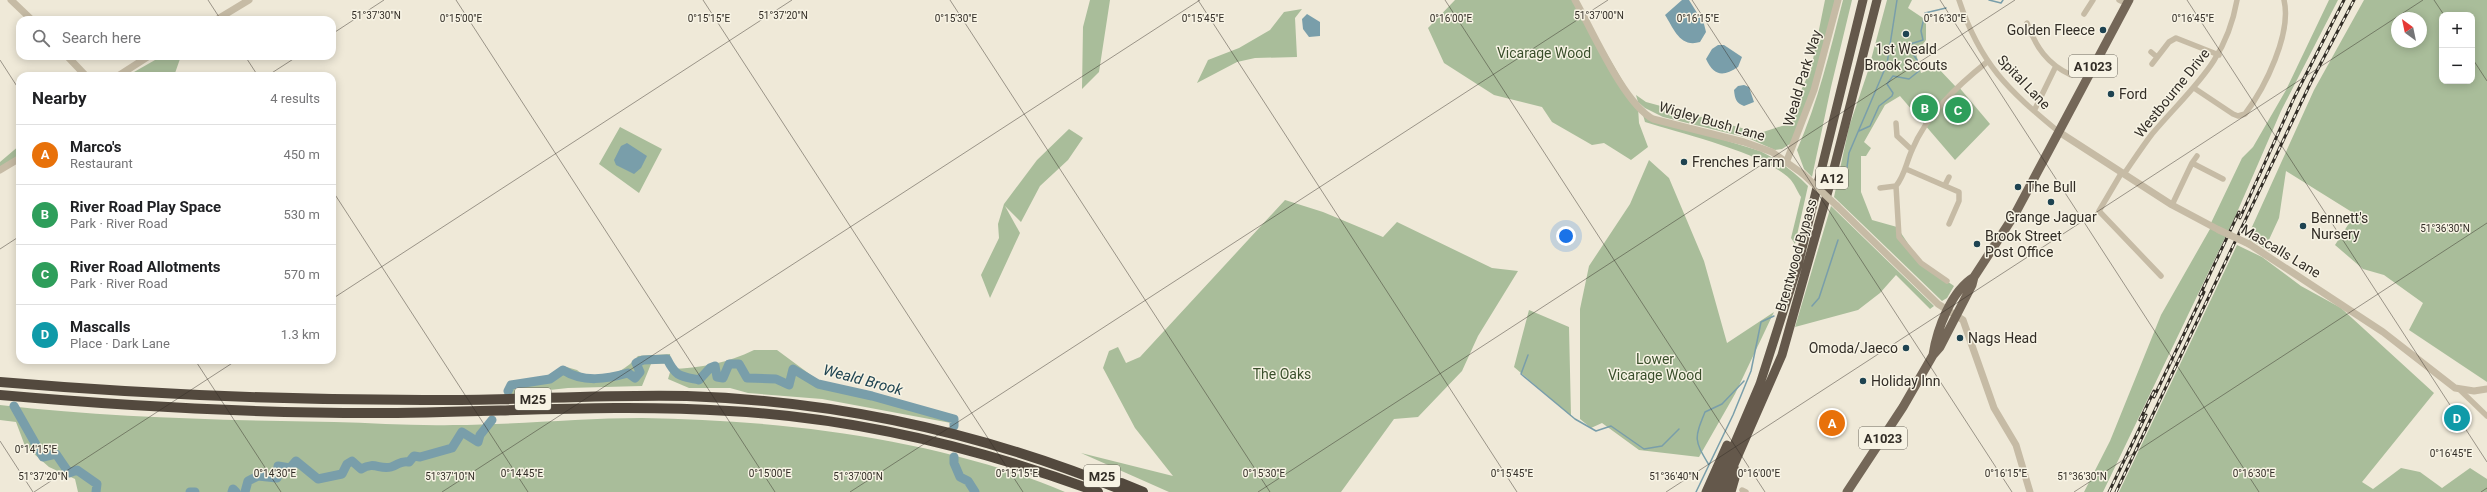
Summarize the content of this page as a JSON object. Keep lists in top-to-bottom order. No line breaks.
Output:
{"streets":{"highway":["A12","Brentwood Bypass","M25"],"main road":["A1023"],"street":["Weald Park Way","Spital Lane","Westbourne Drive","Wigley Bush Lane","Mascalls Lane"]},"crossings":[["A1023","Spital Lane"],["A1023","Wigley Bush Lane"],["A1023","Mascalls Lane"],["Weald Park Way","Wigley Bush Lane"],["Spital Lane","Mascalls Lane"],["Westbourne Drive","Mascalls Lane"],["A12","Brentwood Bypass"]],"water":["Weald Brook"],"parks":["Vicarage Wood","Lower Vicarage Wood","The Oaks"],"places":["Golden Fleece","1st Weald Brook Scouts","Ford","Frenches Farm","The Bull","Grange Jaguar","Bennett's Nursery","Brook Street Post Office","Nags Head","Omoda/Jaeco","Holiday Inn"],"north":"top left","page":{"map_buttons":["+","−"],"search":"Search here","heading":["Nearby","4 results"],"pins":["B","C","D","A"],"list":[{"mark":"A","name":"Marco's","note":"Restaurant","value":"450 m"},{"mark":"B","name":"River Road Play Space","note":"Park · River Road","value":"530 m"},{"mark":"C","name":"River Road Allotments","note":"Park · River Road","value":"570 m"},{"mark":"D","name":"Mascalls","note":"Place · Dark Lane","value":"1.3 km"}]},"coordinates":["51°37'30\"N","51°37'20\"N","51°37'00\"N","0°16'45\"E","0°15'00\"E","0°15'15\"E","0°15'30\"E","0°15'45\"E","0°16'00\"E","0°16'15\"E","0°16'30\"E","51°36'30\"N","0°14'15\"E","0°14'30\"E","0°14'45\"E","51°37'10\"N","51°36'40\"N"]}
